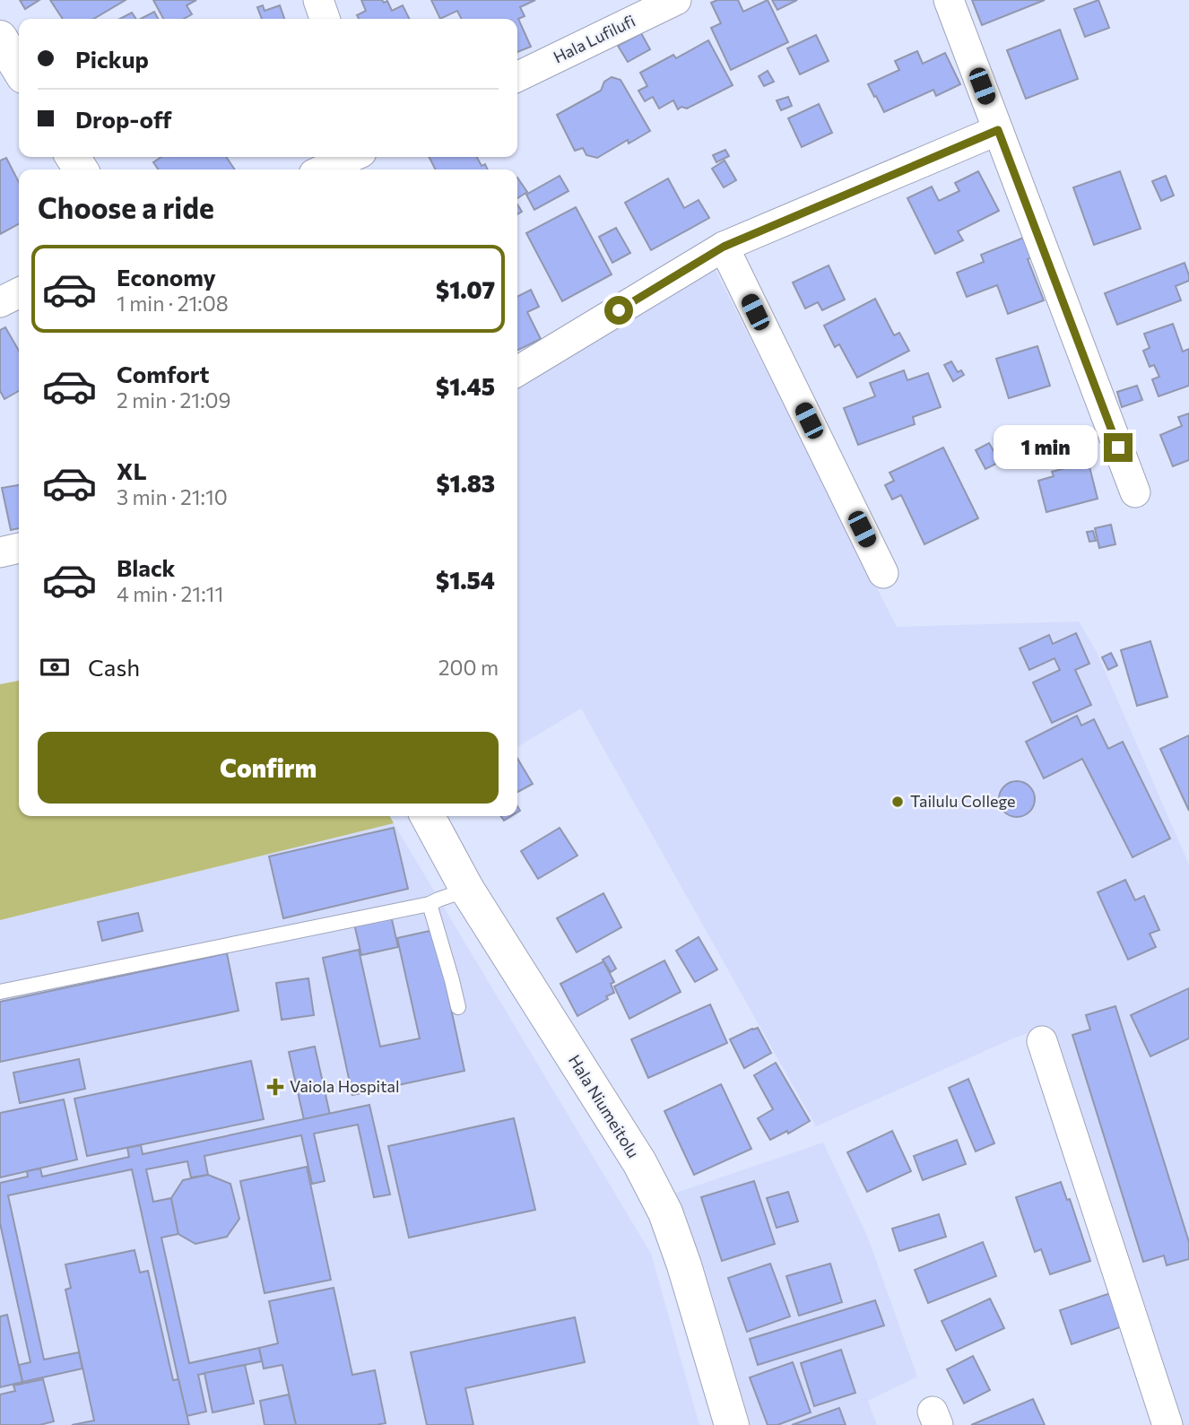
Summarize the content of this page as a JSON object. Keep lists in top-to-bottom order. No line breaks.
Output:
{"streets":{"street":["Hala Lufilufi","Hala Niumeitolu"]},"places":{"other":["Tailulu College"],"health":["Vaiola Hospital"]},"page":{"banner":["Pickup","Drop-off"],"heading":"Choose a ride","list":[{"name":"Economy","note":"1 min · 21:08","value":"$1.07"},{"name":"Comfort","note":"2 min · 21:09","value":"$1.45"},{"name":"XL","note":"3 min · 21:10","value":"$1.83"},{"name":"Black","note":"4 min · 21:11","value":"$1.54"}],"bubble":"1 min","pay":["Cash","200 m"],"buttons":"Confirm"}}
